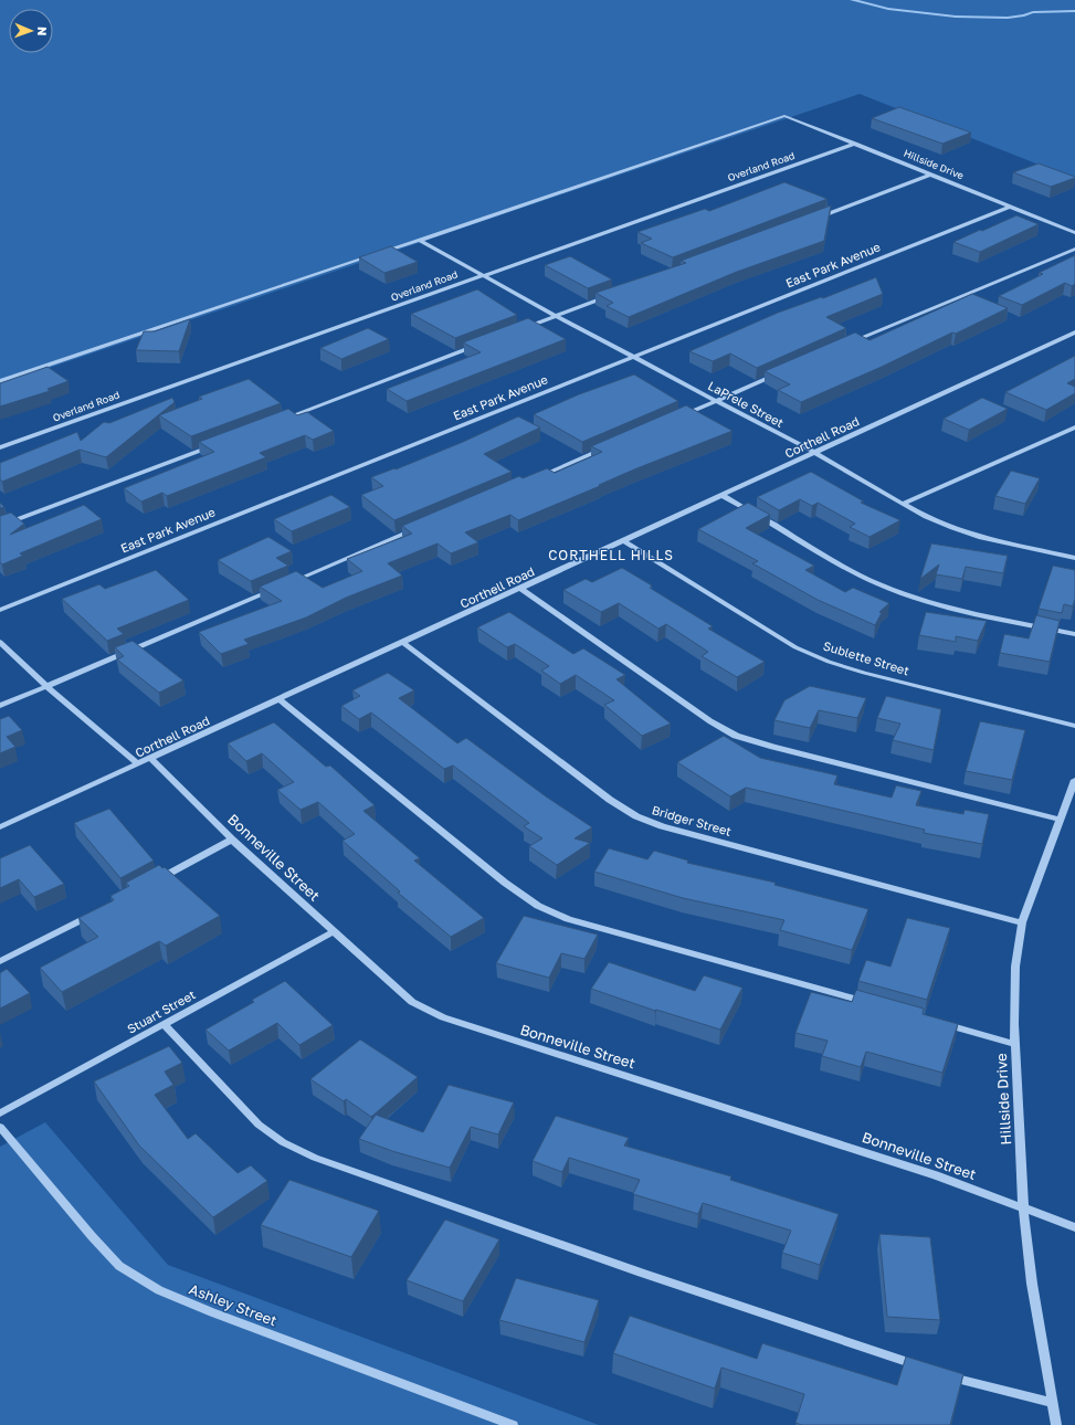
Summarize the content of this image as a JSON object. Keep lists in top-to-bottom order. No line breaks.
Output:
{"streets":{"street":["Hillside Drive","Overland Road","East Park Avenue","LaPrele Street","Corthell Road","Sublette Street","Bridger Street","Bonneville Street","Stuart Street","Ashley Street"]},"crossings":[["Hillside Drive","Overland Road"],["Hillside Drive","East Park Avenue"],["Hillside Drive","LaPrele Street"],["Hillside Drive","Bridger Street"],["Hillside Drive","Bonneville Street"],["Overland Road","LaPrele Street"],["East Park Avenue","LaPrele Street"],["LaPrele Street","Corthell Road"],["Corthell Road","Sublette Street"],["Corthell Road","Bridger Street"],["Corthell Road","Bonneville Street"],["Bonneville Street","Stuart Street"]],"districts":["CORTHELL HILLS"],"north":"right"}
